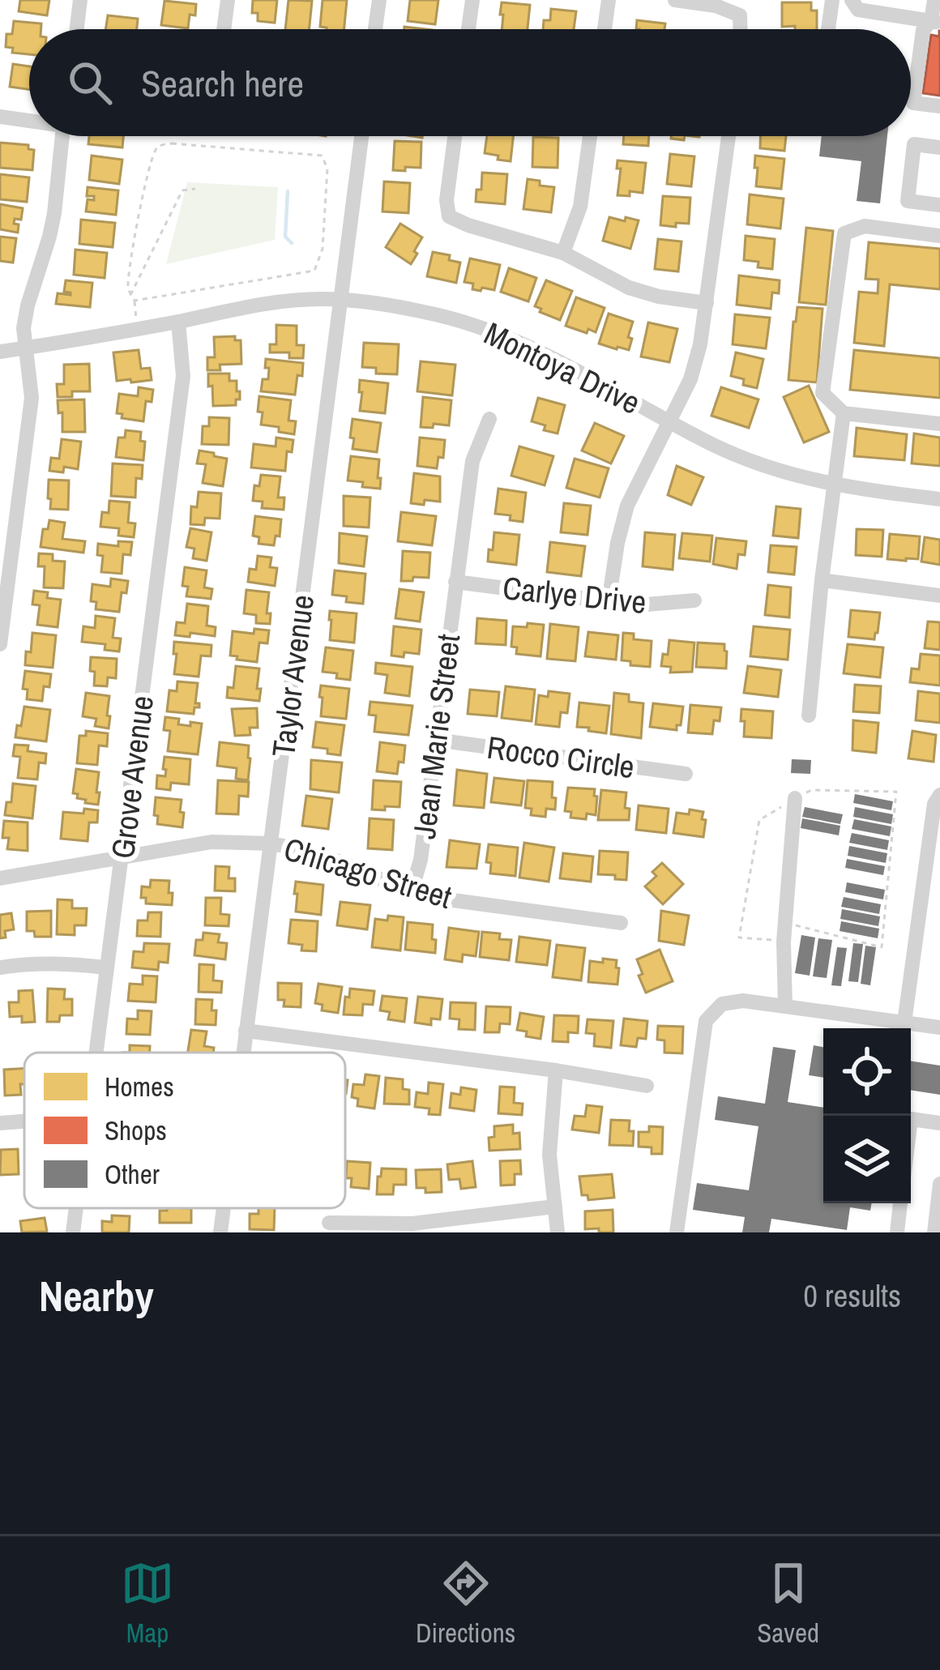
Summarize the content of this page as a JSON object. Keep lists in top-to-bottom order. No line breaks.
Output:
{"streets":{"street":["Montoya Drive","Carlye Drive","Taylor Avenue","Jean Marie Street","Rocco Circle","Grove Avenue","Chicago Street"]},"crossings":[["Montoya Drive","Taylor Avenue"],["Montoya Drive","Grove Avenue"],["Carlye Drive","Jean Marie Street"],["Taylor Avenue","Chicago Street"],["Jean Marie Street","Rocco Circle"],["Jean Marie Street","Chicago Street"],["Grove Avenue","Chicago Street"]],"legend":["Homes","Shops","Other"],"page":{"search":"Search here","heading":["Nearby","0 results"],"nav":["Map","Directions","Saved"]}}
